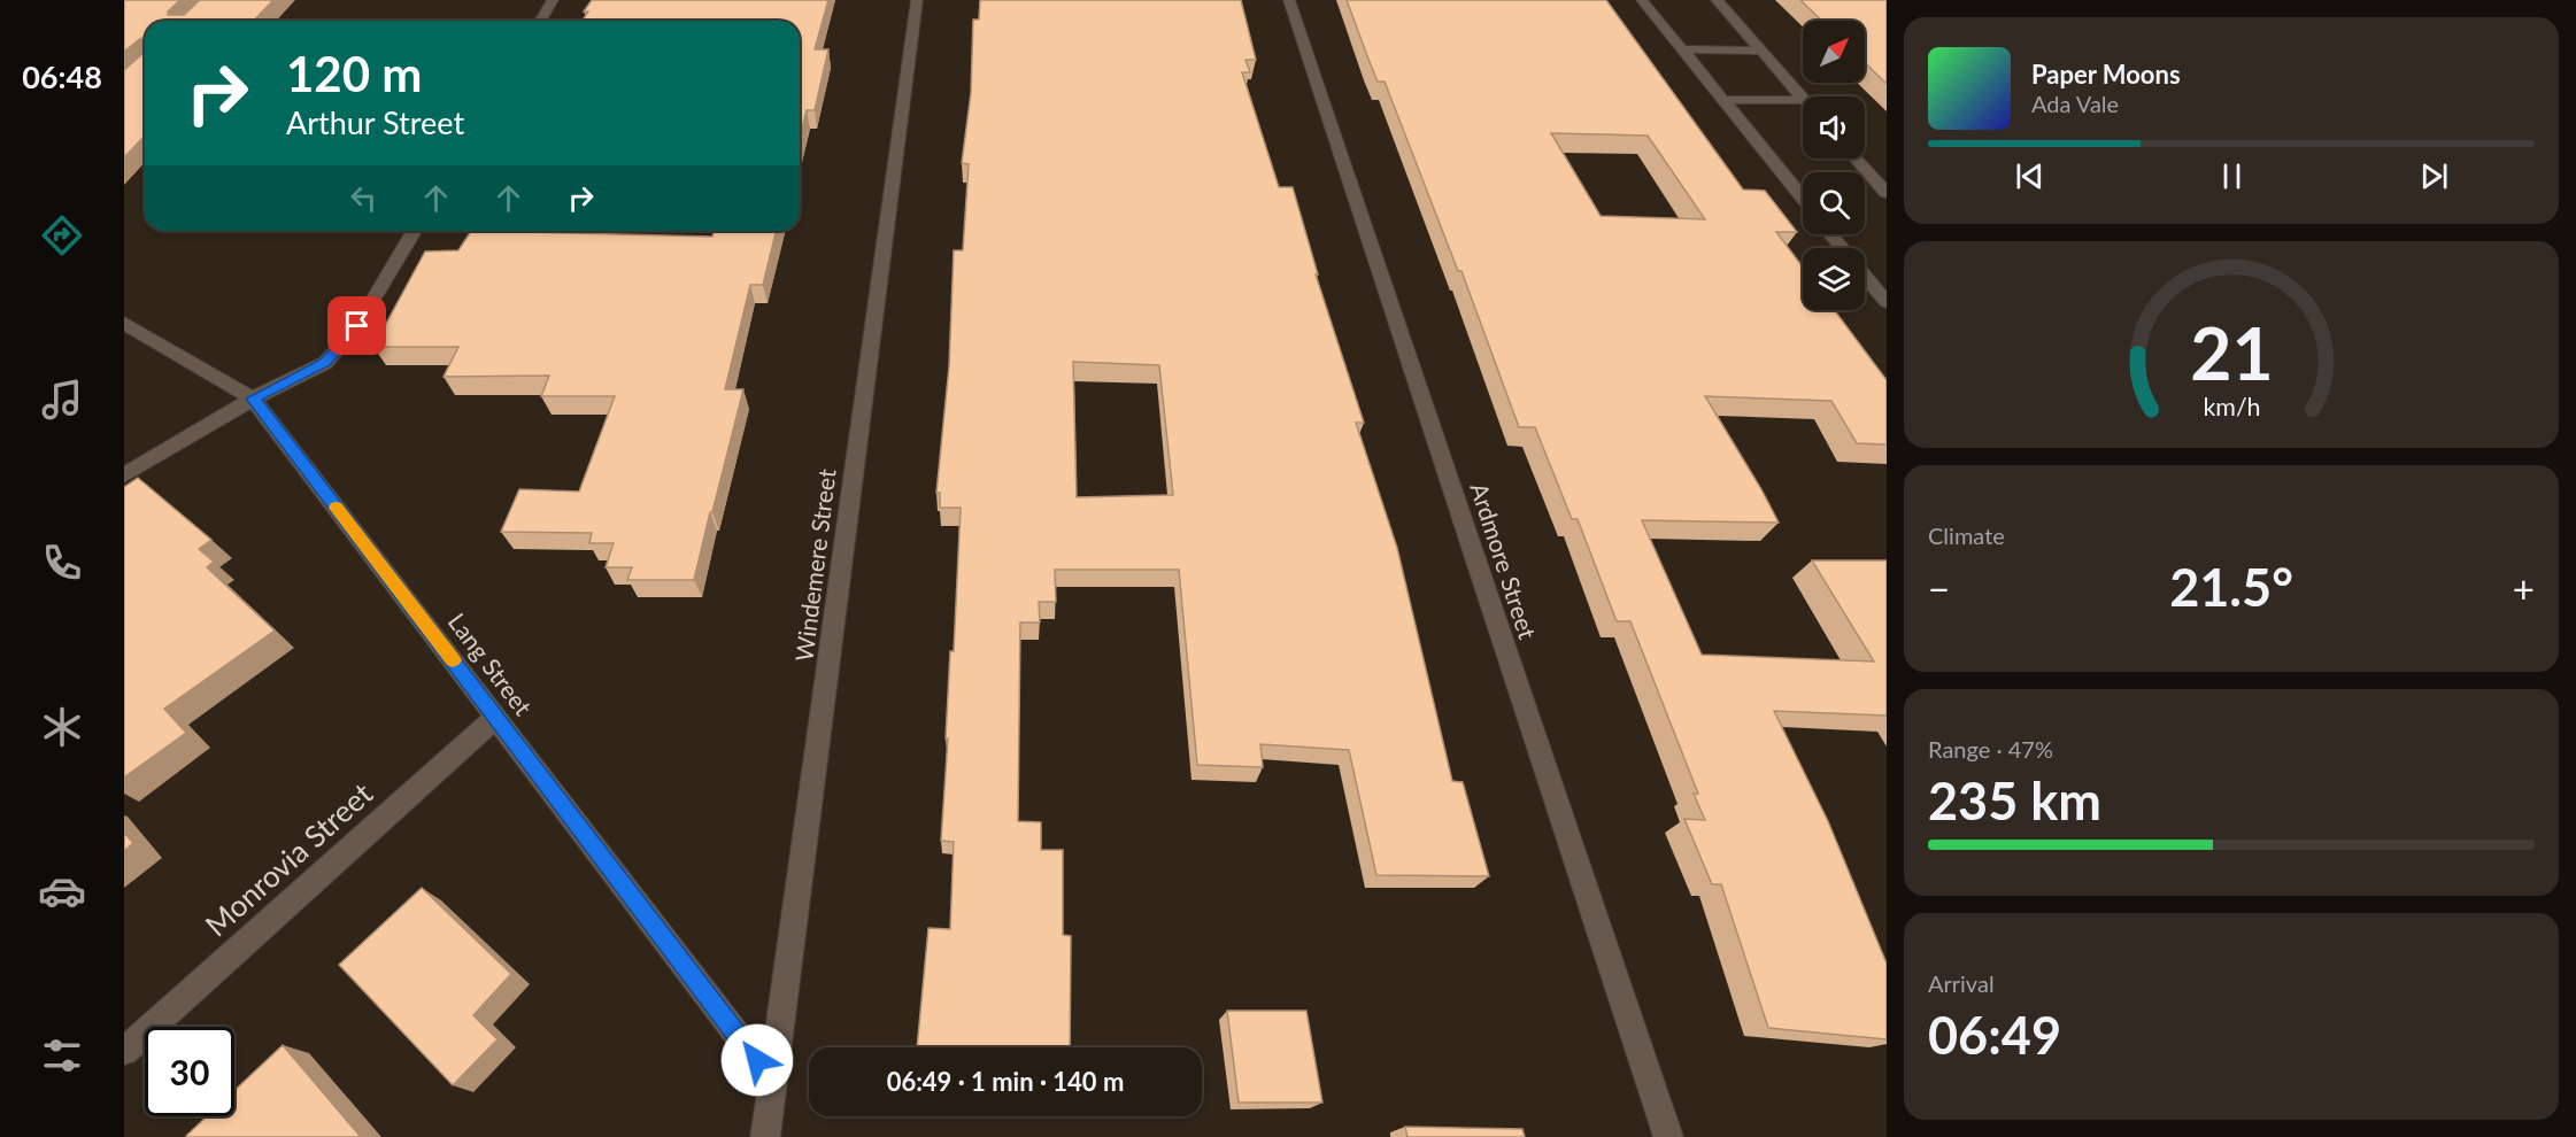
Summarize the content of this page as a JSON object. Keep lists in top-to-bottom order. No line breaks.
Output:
{"streets":{"street":["Ardmore Street","Windemere Street","Lang Street","Monrovia Street"]},"crossings":[["Windemere Street","Lang Street"],["Lang Street","Monrovia Street"]],"north":"top right","page":{"tabs":"06:48","turn":["120 m","Arthur Street"],"song":["Paper Moons","Ada Vale"],"tile":["Climate",["Range · 47%","235 km"],["Arrival","06:49"]],"heat":["−","21.5°","+"],"limit":"30","trip":"06:49 · 1 min · 140 m","gauge":["21","km/h"]}}
